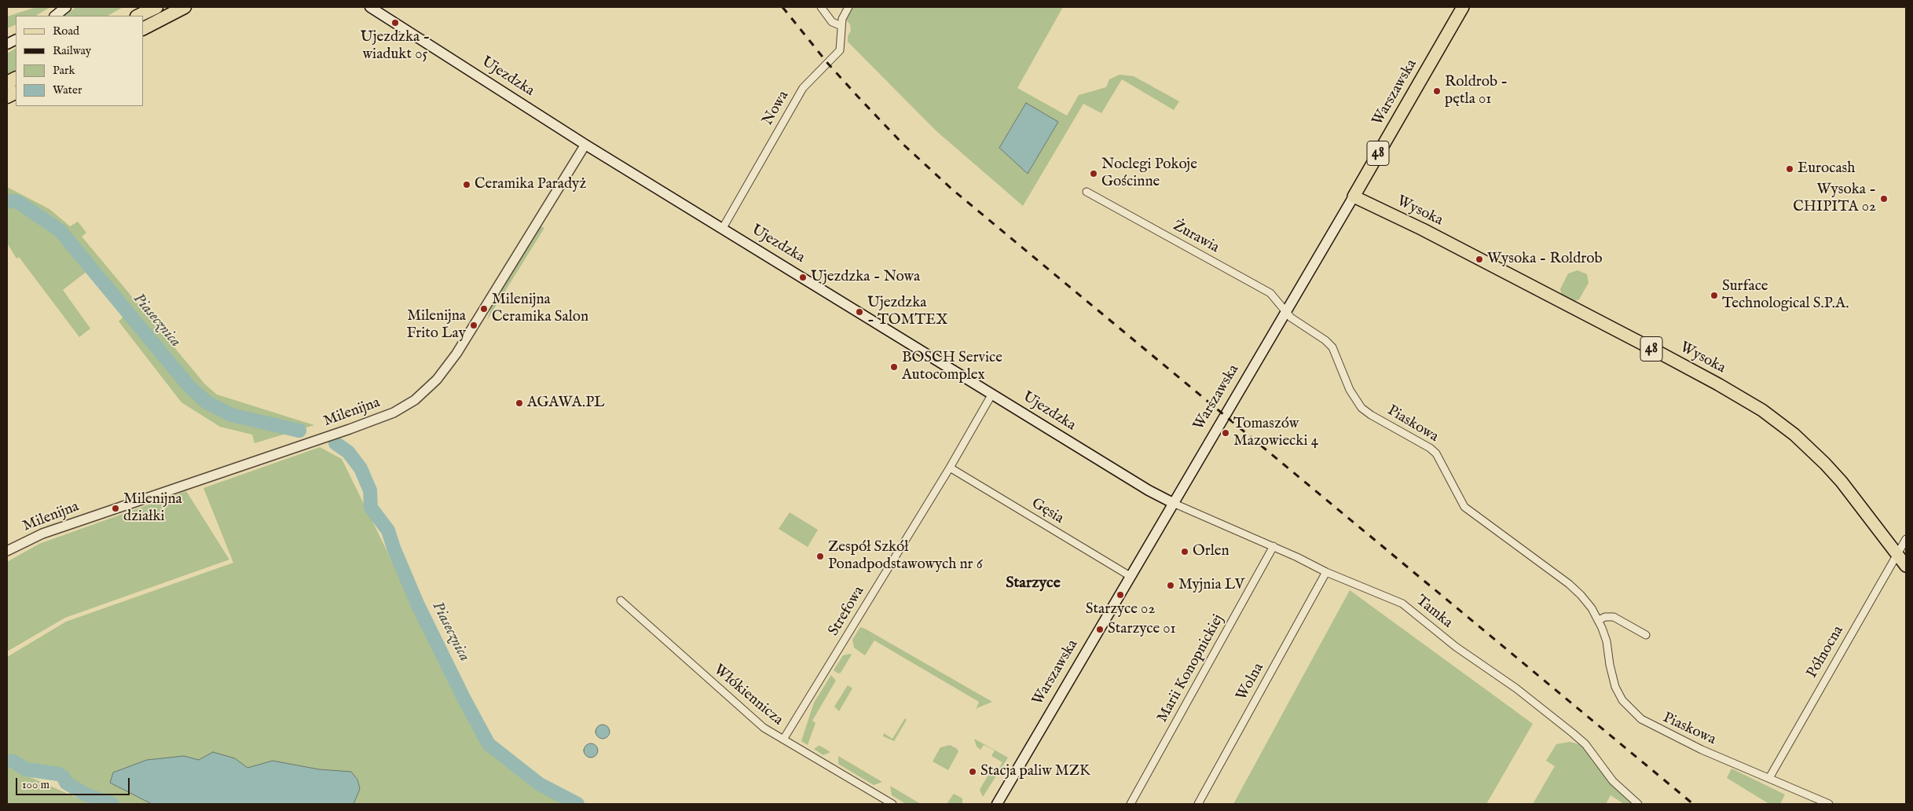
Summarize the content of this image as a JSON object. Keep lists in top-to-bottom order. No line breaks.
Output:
{"streets":{"main road":["Ujezdzka","Warszawska","48","Wysoka"],"street":["Nowa","Żurawia","Milenijna","Piaskowa","Gęsia","Strefowa","Tamka","Północna","Marii Konopnickiej","Wolna","Włókiennicza"]},"crossings":[["Ujezdzka","Warszawska"],["Ujezdzka","Nowa"],["Ujezdzka","Milenijna"],["Ujezdzka","Strefowa"],["Ujezdzka","Tamka"],["Warszawska","Wysoka"],["Warszawska","Żurawia"],["Warszawska","Piaskowa"],["Warszawska","Gęsia"],["Warszawska","Tamka"],["Wysoka","Północna"],["Żurawia","Piaskowa"],["Piaskowa","Północna"],["Gęsia","Strefowa"],["Strefowa","Włókiennicza"],["Tamka","Marii Konopnickiej"],["Tamka","Wolna"]],"districts":["Starzyce"],"water":["Piasecznica"],"places":["Ujezdzka - wiadukt 05","Roldrob - pętla 01","Eurocash","Noclegi Pokoje Gościnne","Ceramika Paradyż","Wysoka - CHIPITA 02","Wysoka - Roldrob","Ujezdzka - Nowa","Surface Technological S.P.A.","Milenijna Ceramika Salon","Ujezdzka - TOMTEX","Milenijna Frito Lay","BOSCH Service Autocomplex","AGAWA.PL","Tomaszów Mazowiecki 4","Milenijna działki","Orlen","Zespół Szkół Ponadpodstawowych nr 6","Myjnia LV","Starzyce 02","Starzyce 01","Stacja paliw MZK"],"legend":["Road","Railway","Park","Water"],"scale_bar":"100 m"}
